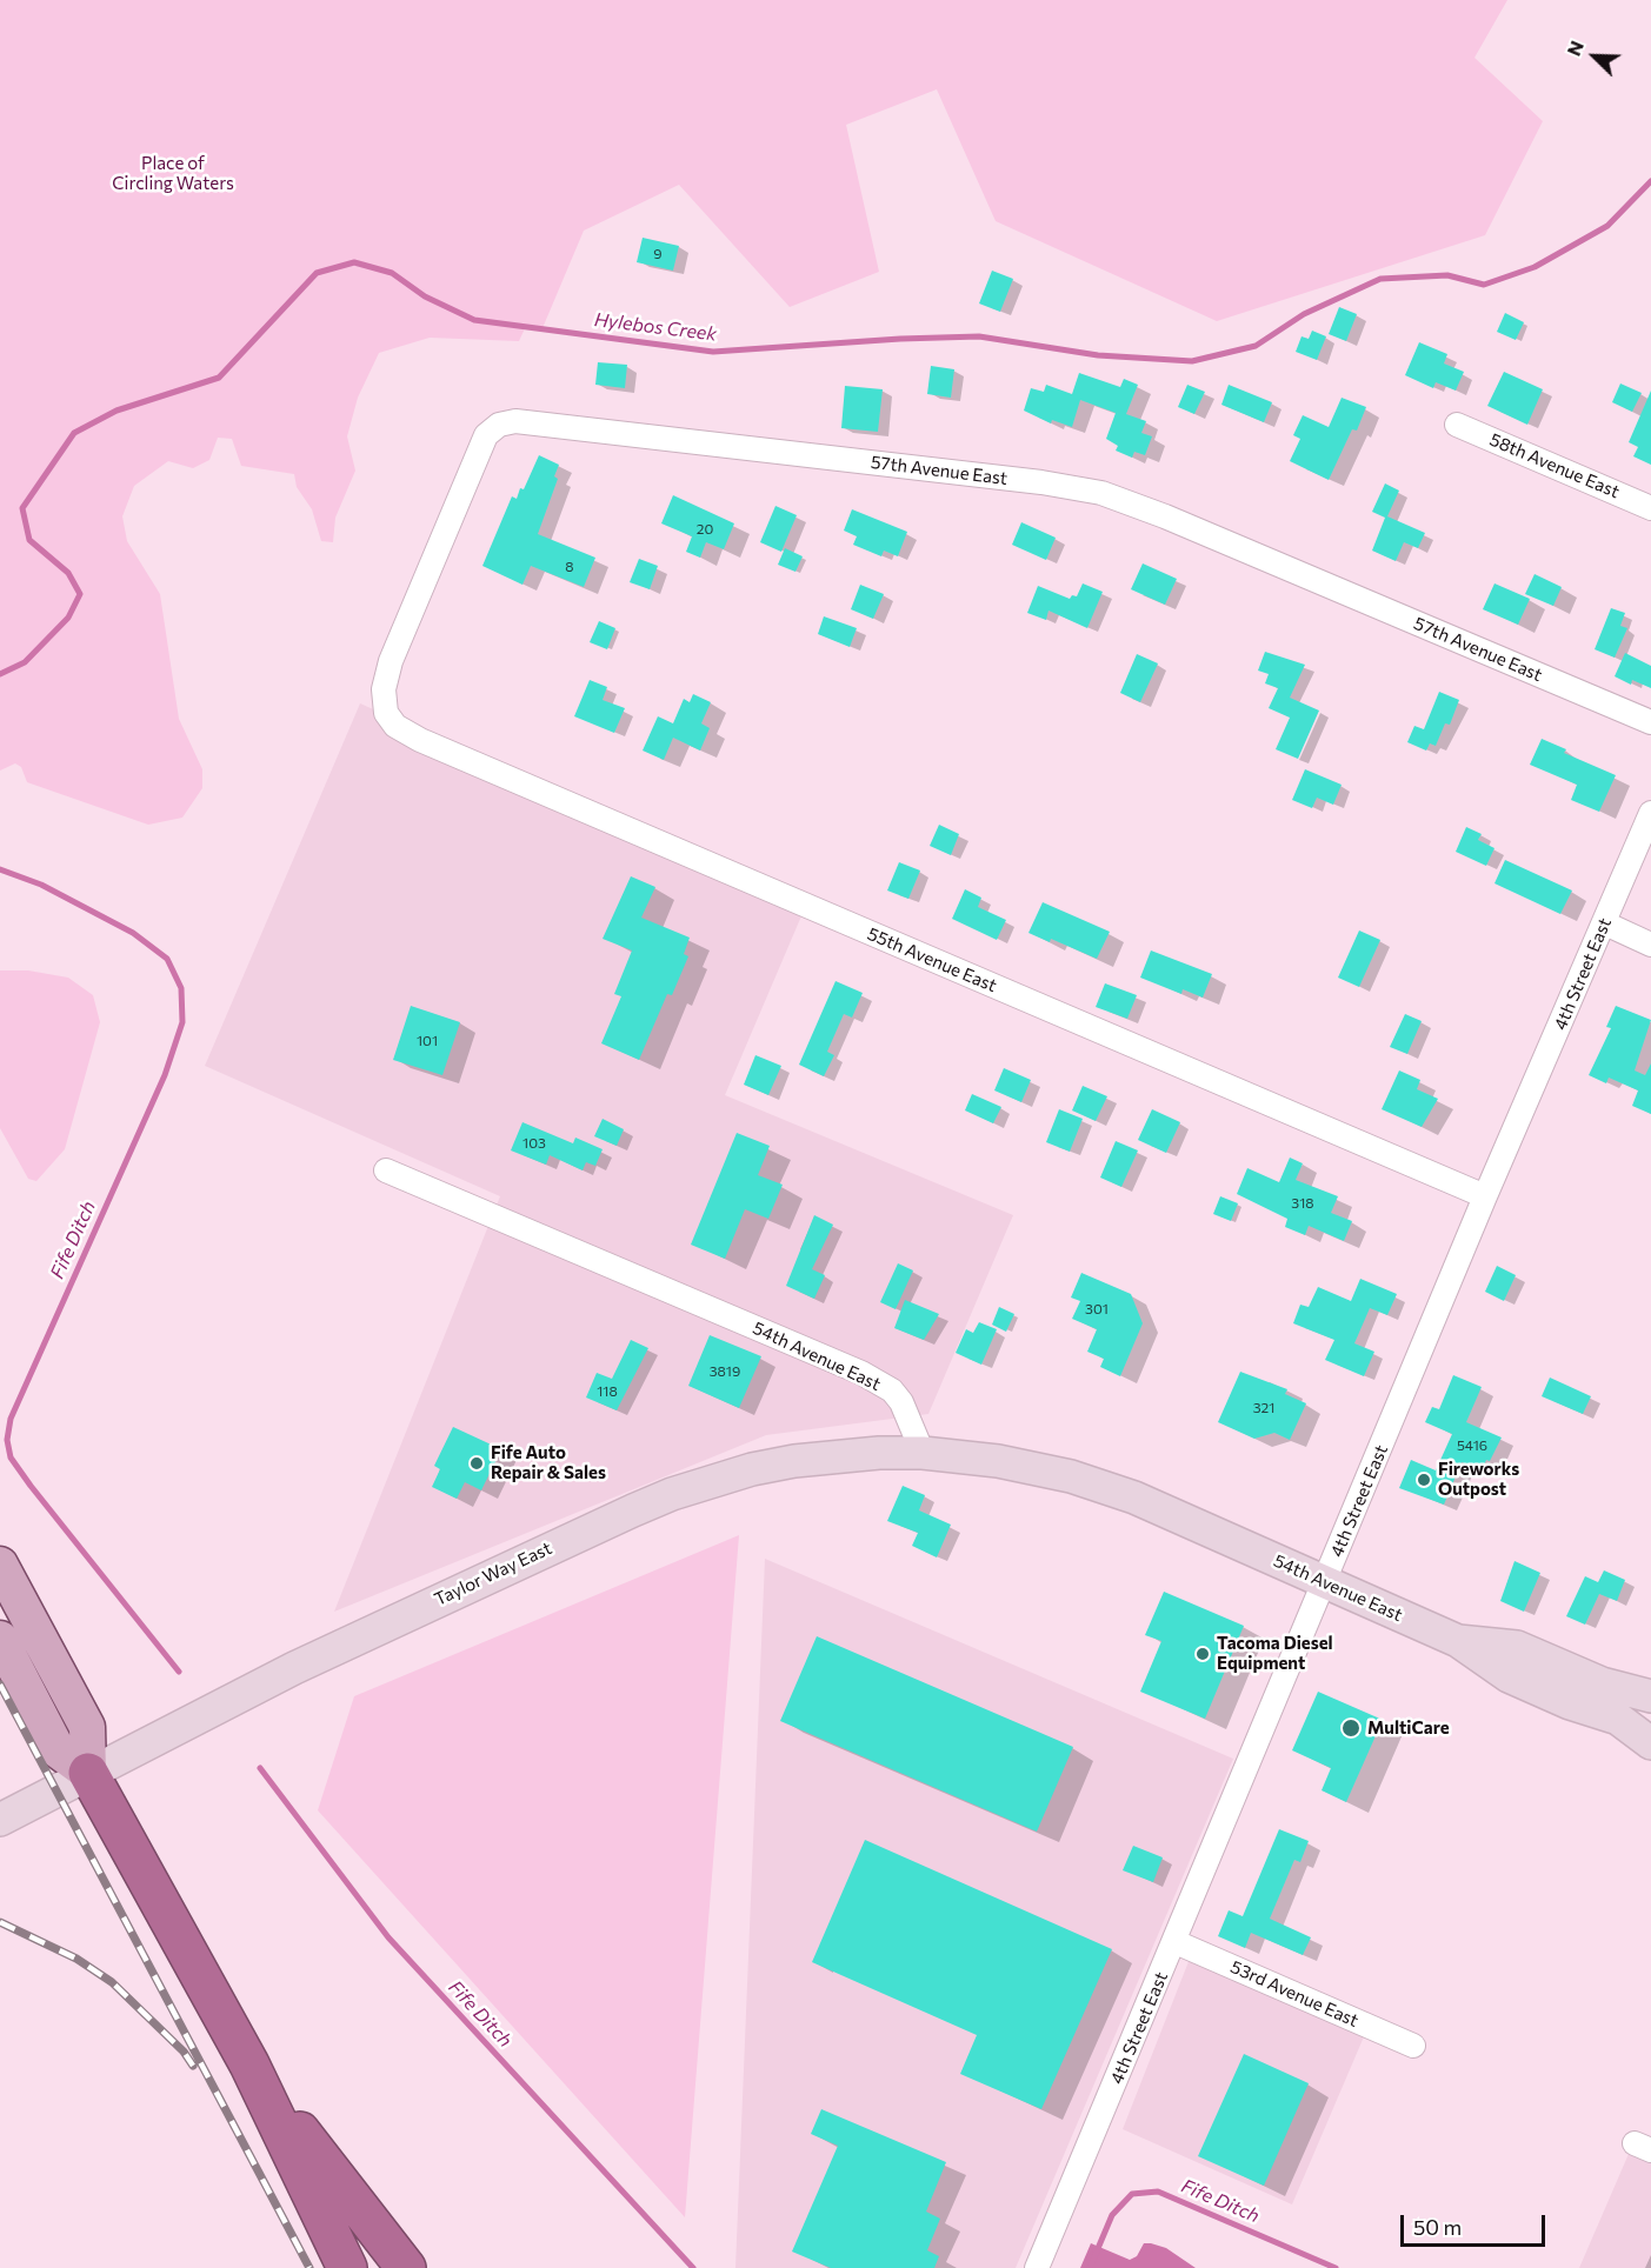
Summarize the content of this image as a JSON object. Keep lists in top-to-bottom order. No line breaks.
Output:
{"streets":{"main road":["54th Avenue East","Taylor Way East"],"street":["58th Avenue East","57th Avenue East","55th Avenue East","4th Street East","53rd Avenue East"]},"crossings":[["57th Avenue East","55th Avenue East"],["55th Avenue East","4th Street East"],["4th Street East","54th Avenue East"],["4th Street East","53rd Avenue East"],["54th Avenue East","Taylor Way East"]],"water":["Hylebos Creek","Fife Ditch"],"parks":["Place of Circling Waters"],"places":["Fife Auto Repair & Sales","Fireworks Outpost","Tacoma Diesel Equipment","MultiCare"],"house_numbers":["9","20","8","101","103","318","301","3819","118","321","5416"],"scale_bar":"50 m","north":"top left"}
